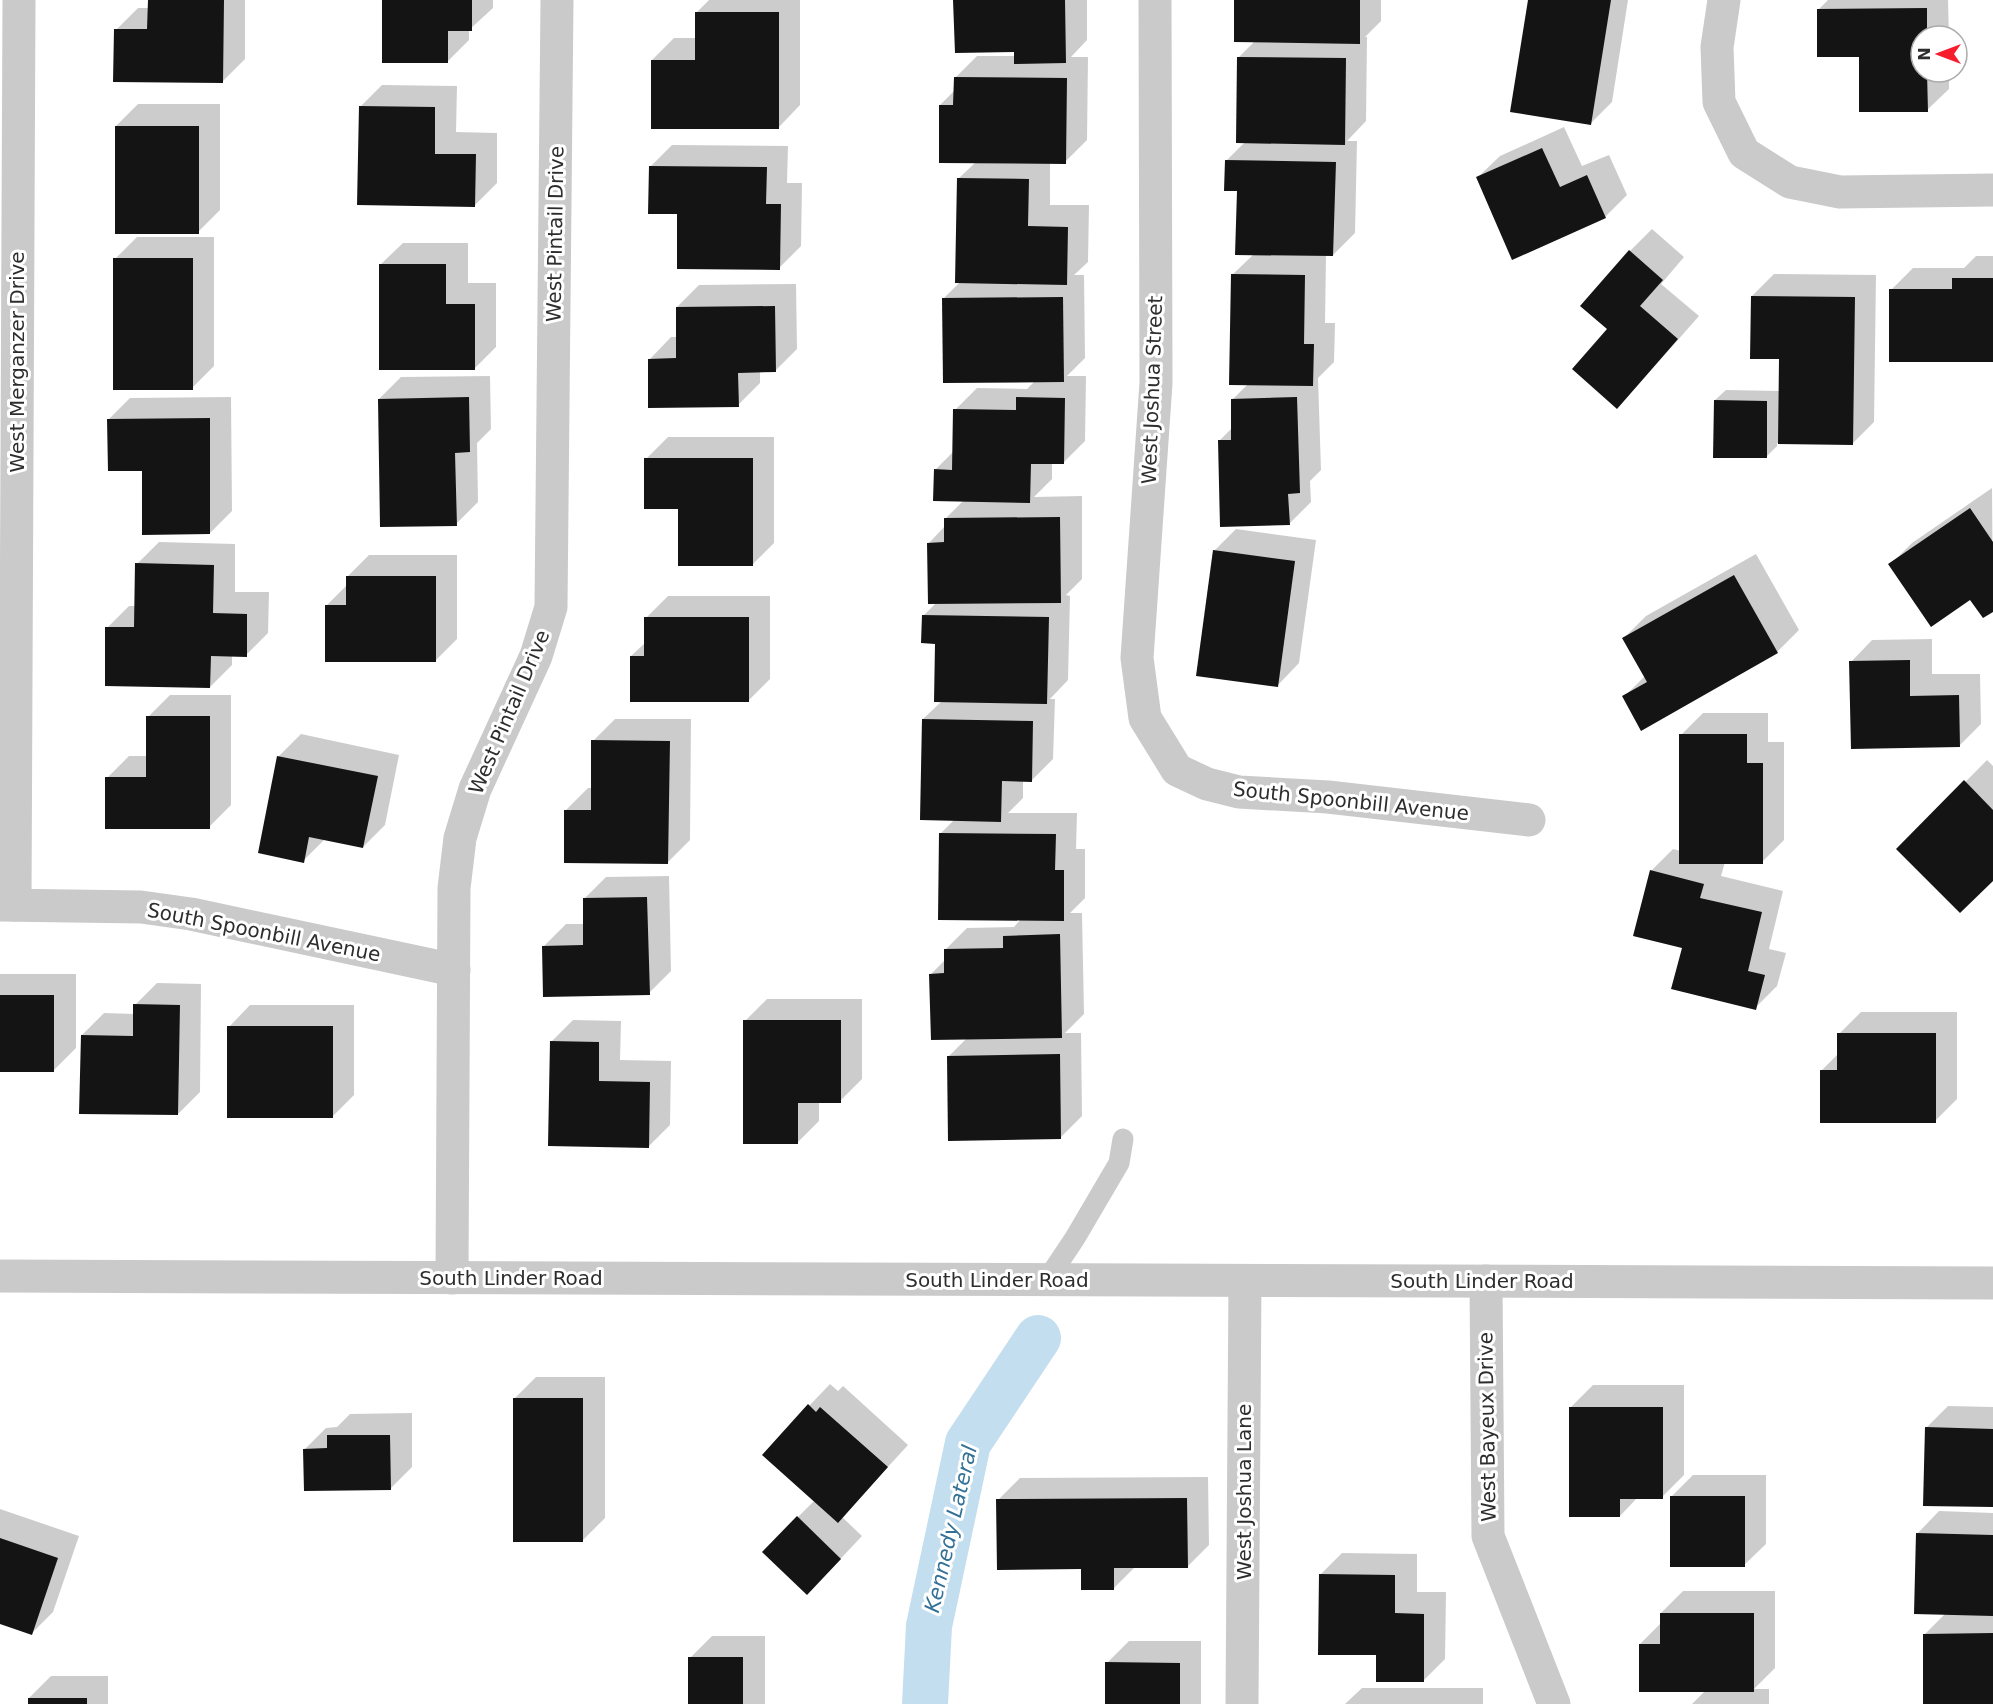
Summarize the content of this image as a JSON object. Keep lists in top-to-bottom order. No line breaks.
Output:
{"streets":{"street":["West Pintail Drive","West Merganzer Drive","West Joshua Street","South Spoonbill Avenue","South Linder Road","West Bayeux Drive","West Joshua Lane"]},"crossings":[["West Pintail Drive","South Spoonbill Avenue"],["West Pintail Drive","South Linder Road"],["West Merganzer Drive","South Spoonbill Avenue"],["West Joshua Street","South Spoonbill Avenue"],["South Linder Road","West Bayeux Drive"],["South Linder Road","West Joshua Lane"]],"water":["Kennedy Lateral"],"north":"left"}
